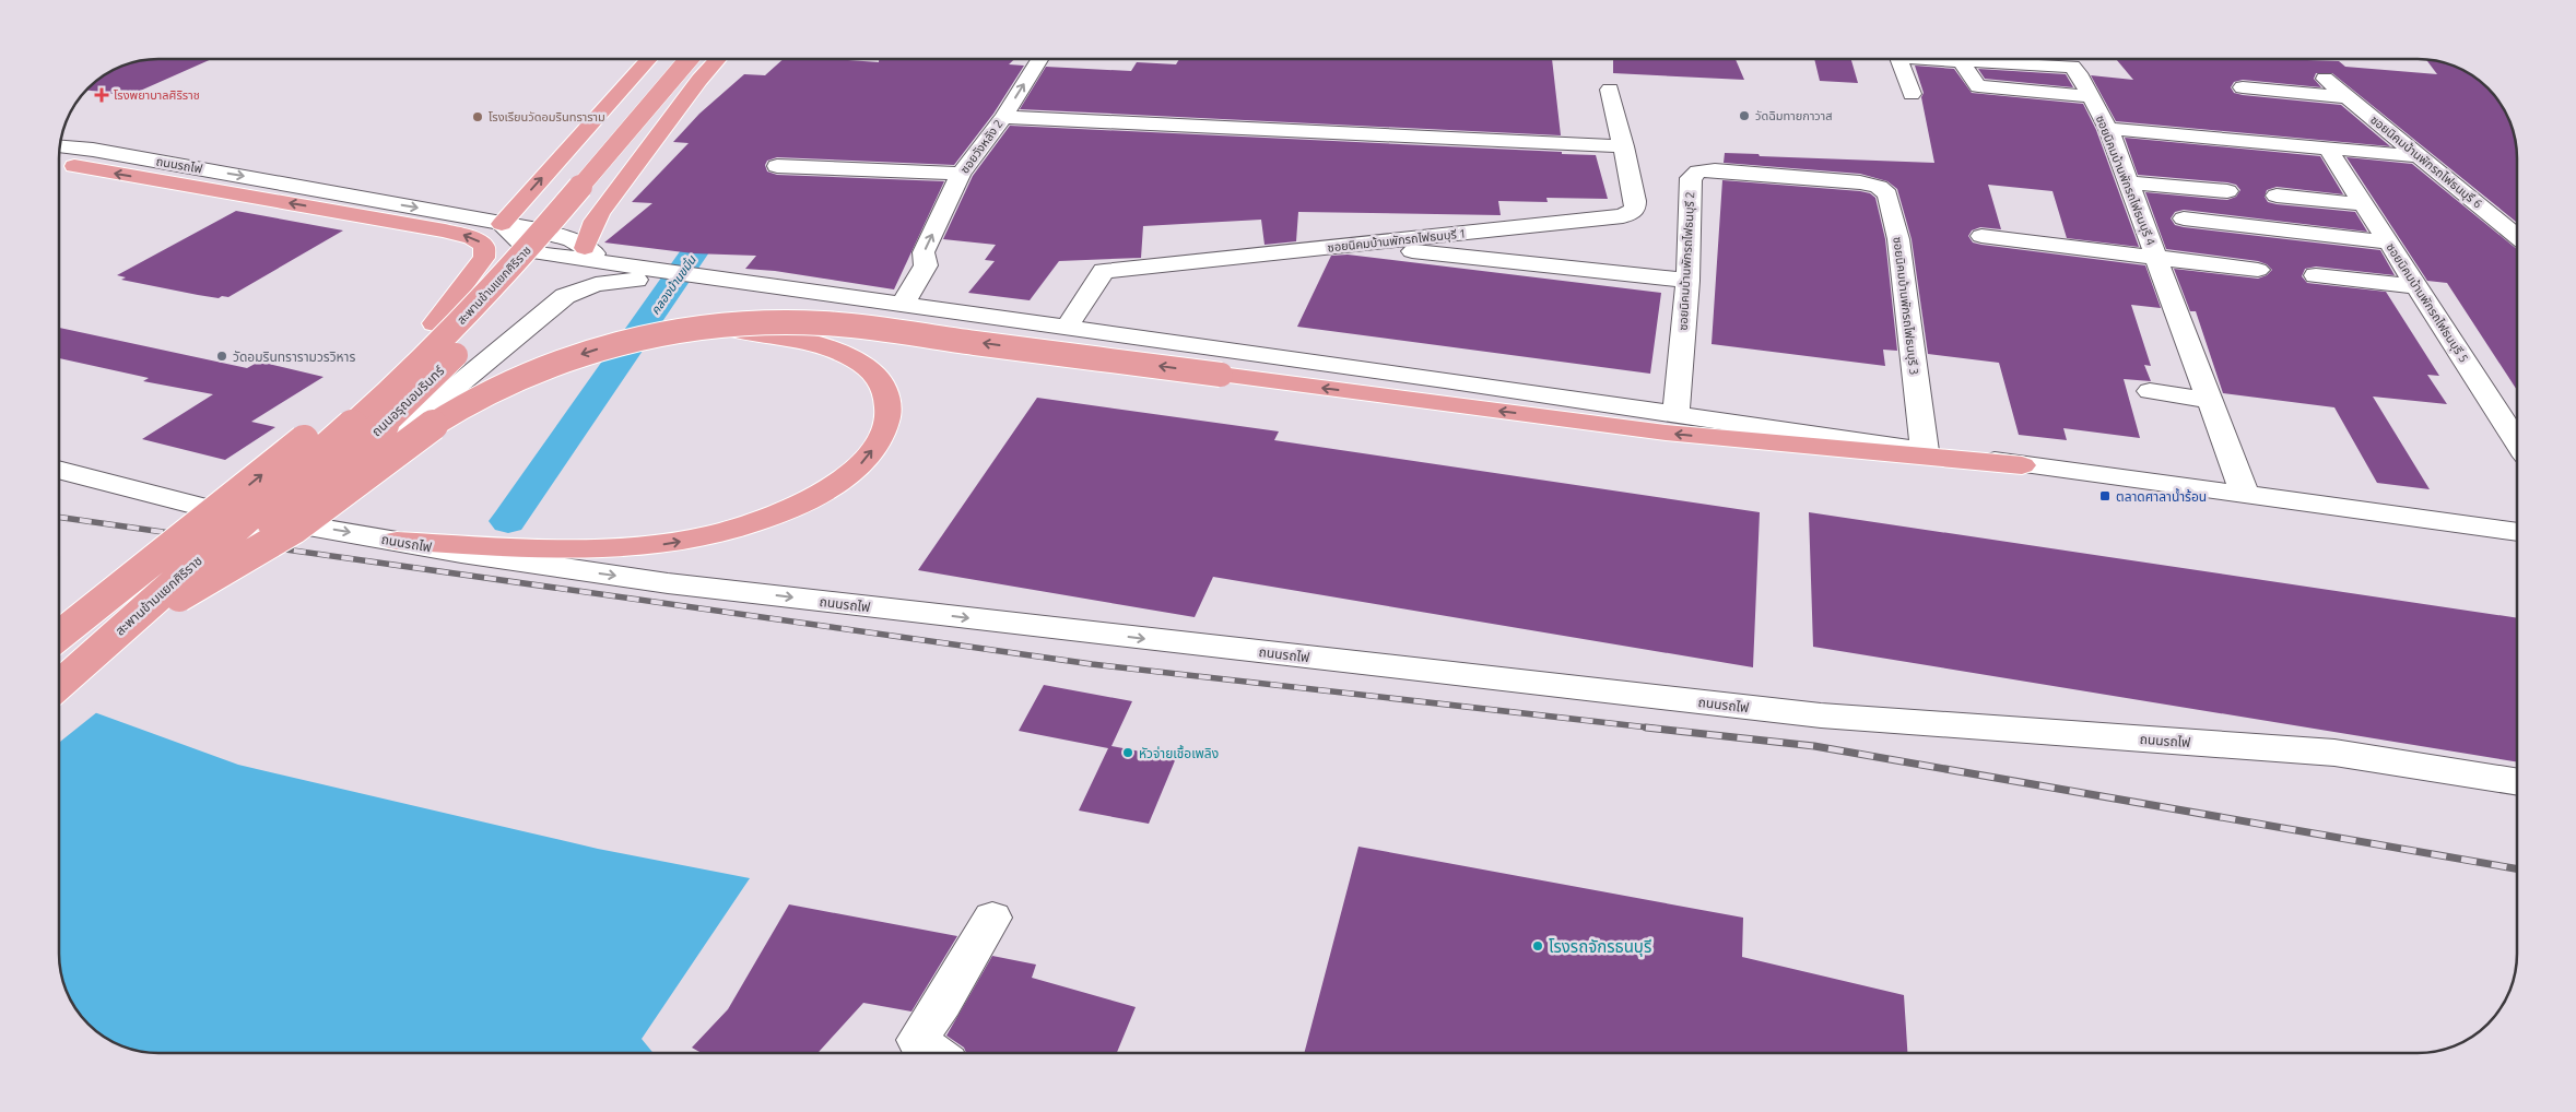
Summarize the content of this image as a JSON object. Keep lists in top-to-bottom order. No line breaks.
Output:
{"streets":{"main road":["สะพานข้ามแยกศิริราช","ถนนอรุณอมรินทร์"],"street":["ซอยวังหลัง 2","ซอยนิคมบ้านพักรถไฟธนบุรี 6","ถนนรถไฟ","ซอยนิคมบ้านพักรถไฟธนบุรี 4","ซอยนิคมบ้านพักรถไฟธนบุรี 1","ซอยนิคมบ้านพักรถไฟธนบุรี 2","ซอยนิคมบ้านพักรถไฟธนบุรี 5","ซอยนิคมบ้านพักรถไฟธนบุรี 3"]},"crossings":[["ซอยนิคมบ้านพักรถไฟธนบุรี 2","ซอยนิคมบ้านพักรถไฟธนบุรี 3"]],"one_way":["ซอยวังหลัง 2","ถนนรถไฟ"],"water":["คลองบ้านขมิ้น"],"places":{"health":["โรงพยาบาลศิริราช"],"other":["วัดฉิมทายกาวาส","โรงเรียนวัดอมรินทราราม","วัดอมรินทรารามวรวิหาร","หัวจ่ายเชื้อเพลิง","โรงรถจักรธนบุรี"],"transit":["ตลาดศาลาน้ำร้อน"]}}
